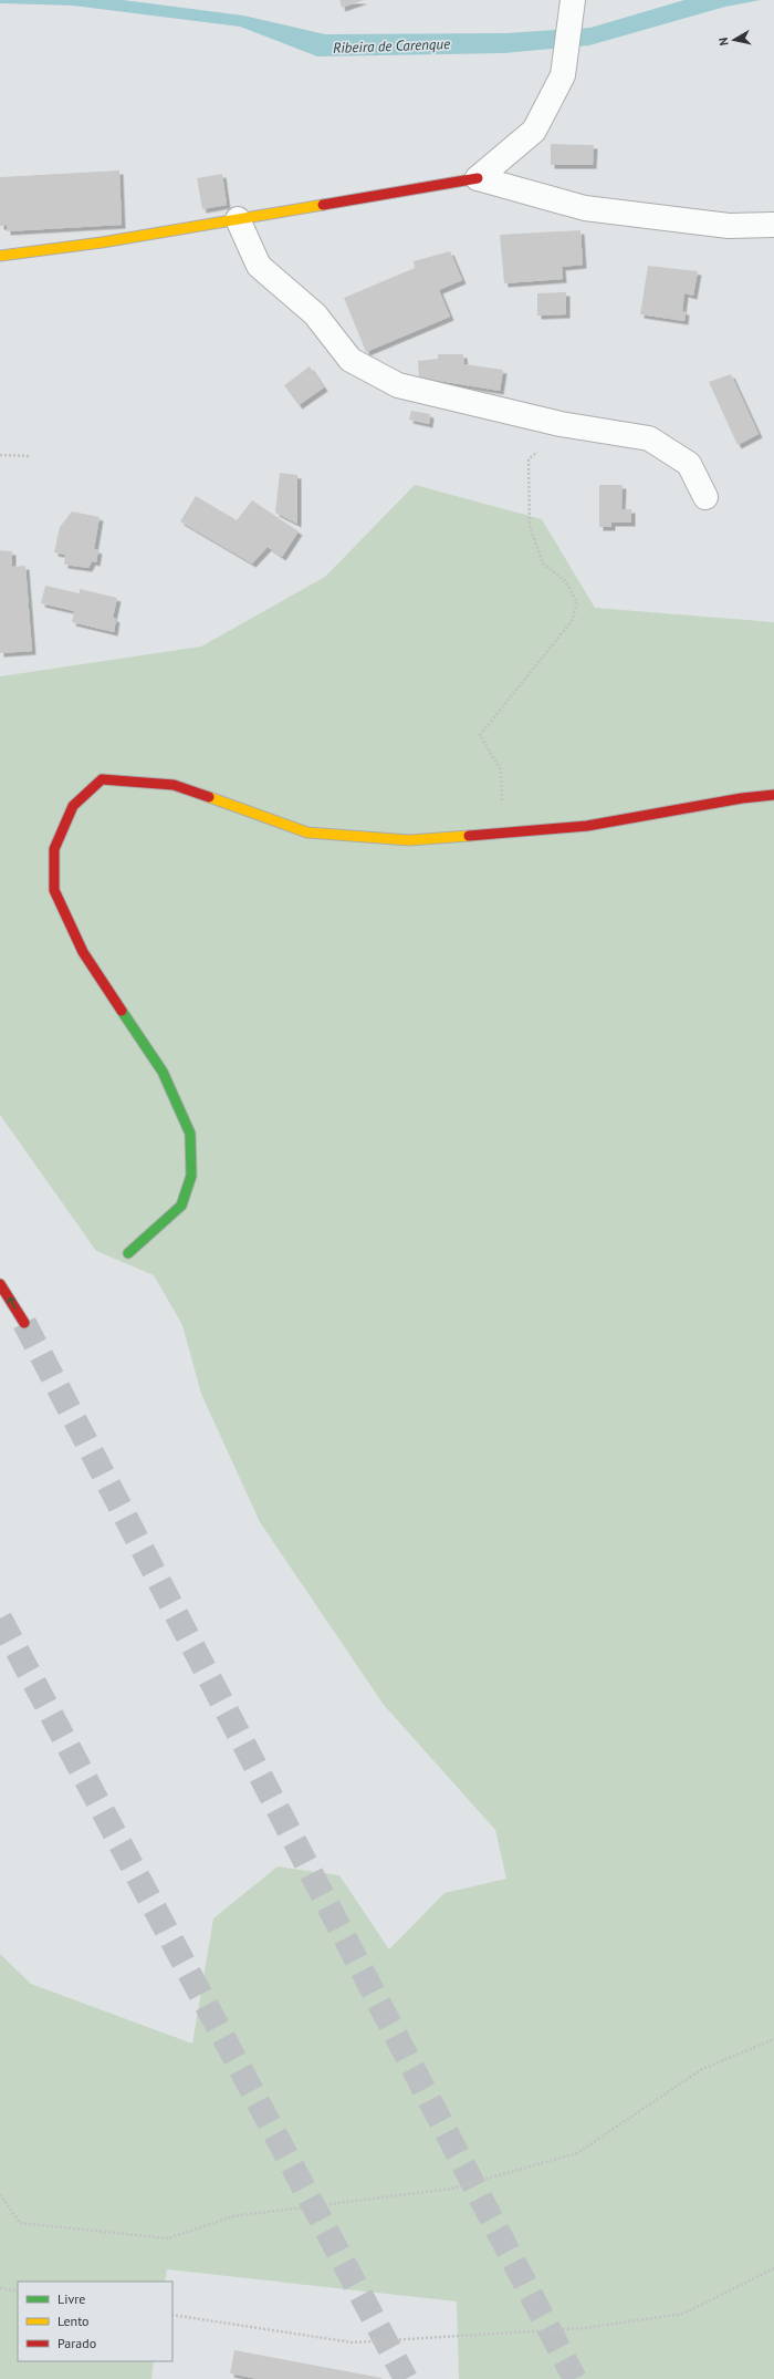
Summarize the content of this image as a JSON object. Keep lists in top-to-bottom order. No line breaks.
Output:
{"water":["Ribeira de Carenque"],"legend":["Livre","Lento","Parado"],"north":"left"}
